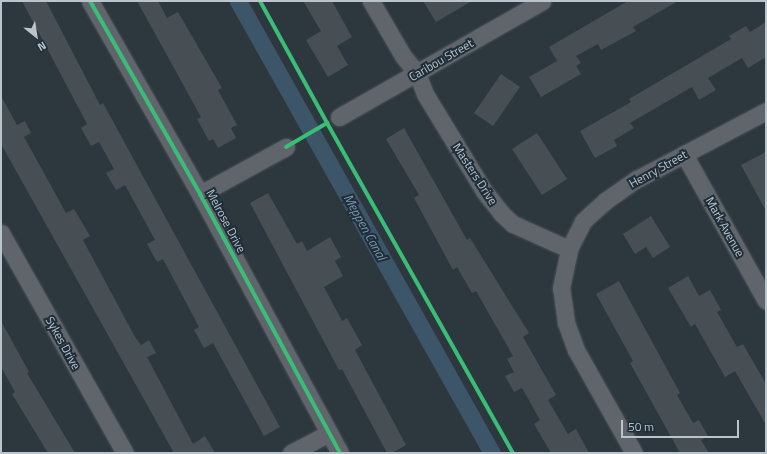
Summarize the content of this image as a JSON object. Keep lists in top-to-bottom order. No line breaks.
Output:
{"streets":{"street":["Caribou Street","Henry Street","Masters Drive","Melrose Drive","Mark Avenue","Sykes Drive"]},"crossings":[["Caribou Street","Masters Drive"],["Henry Street","Masters Drive"],["Henry Street","Mark Avenue"]],"water":["Meppen Canal"],"scale_bar":"50 m","north":"bottom right"}
